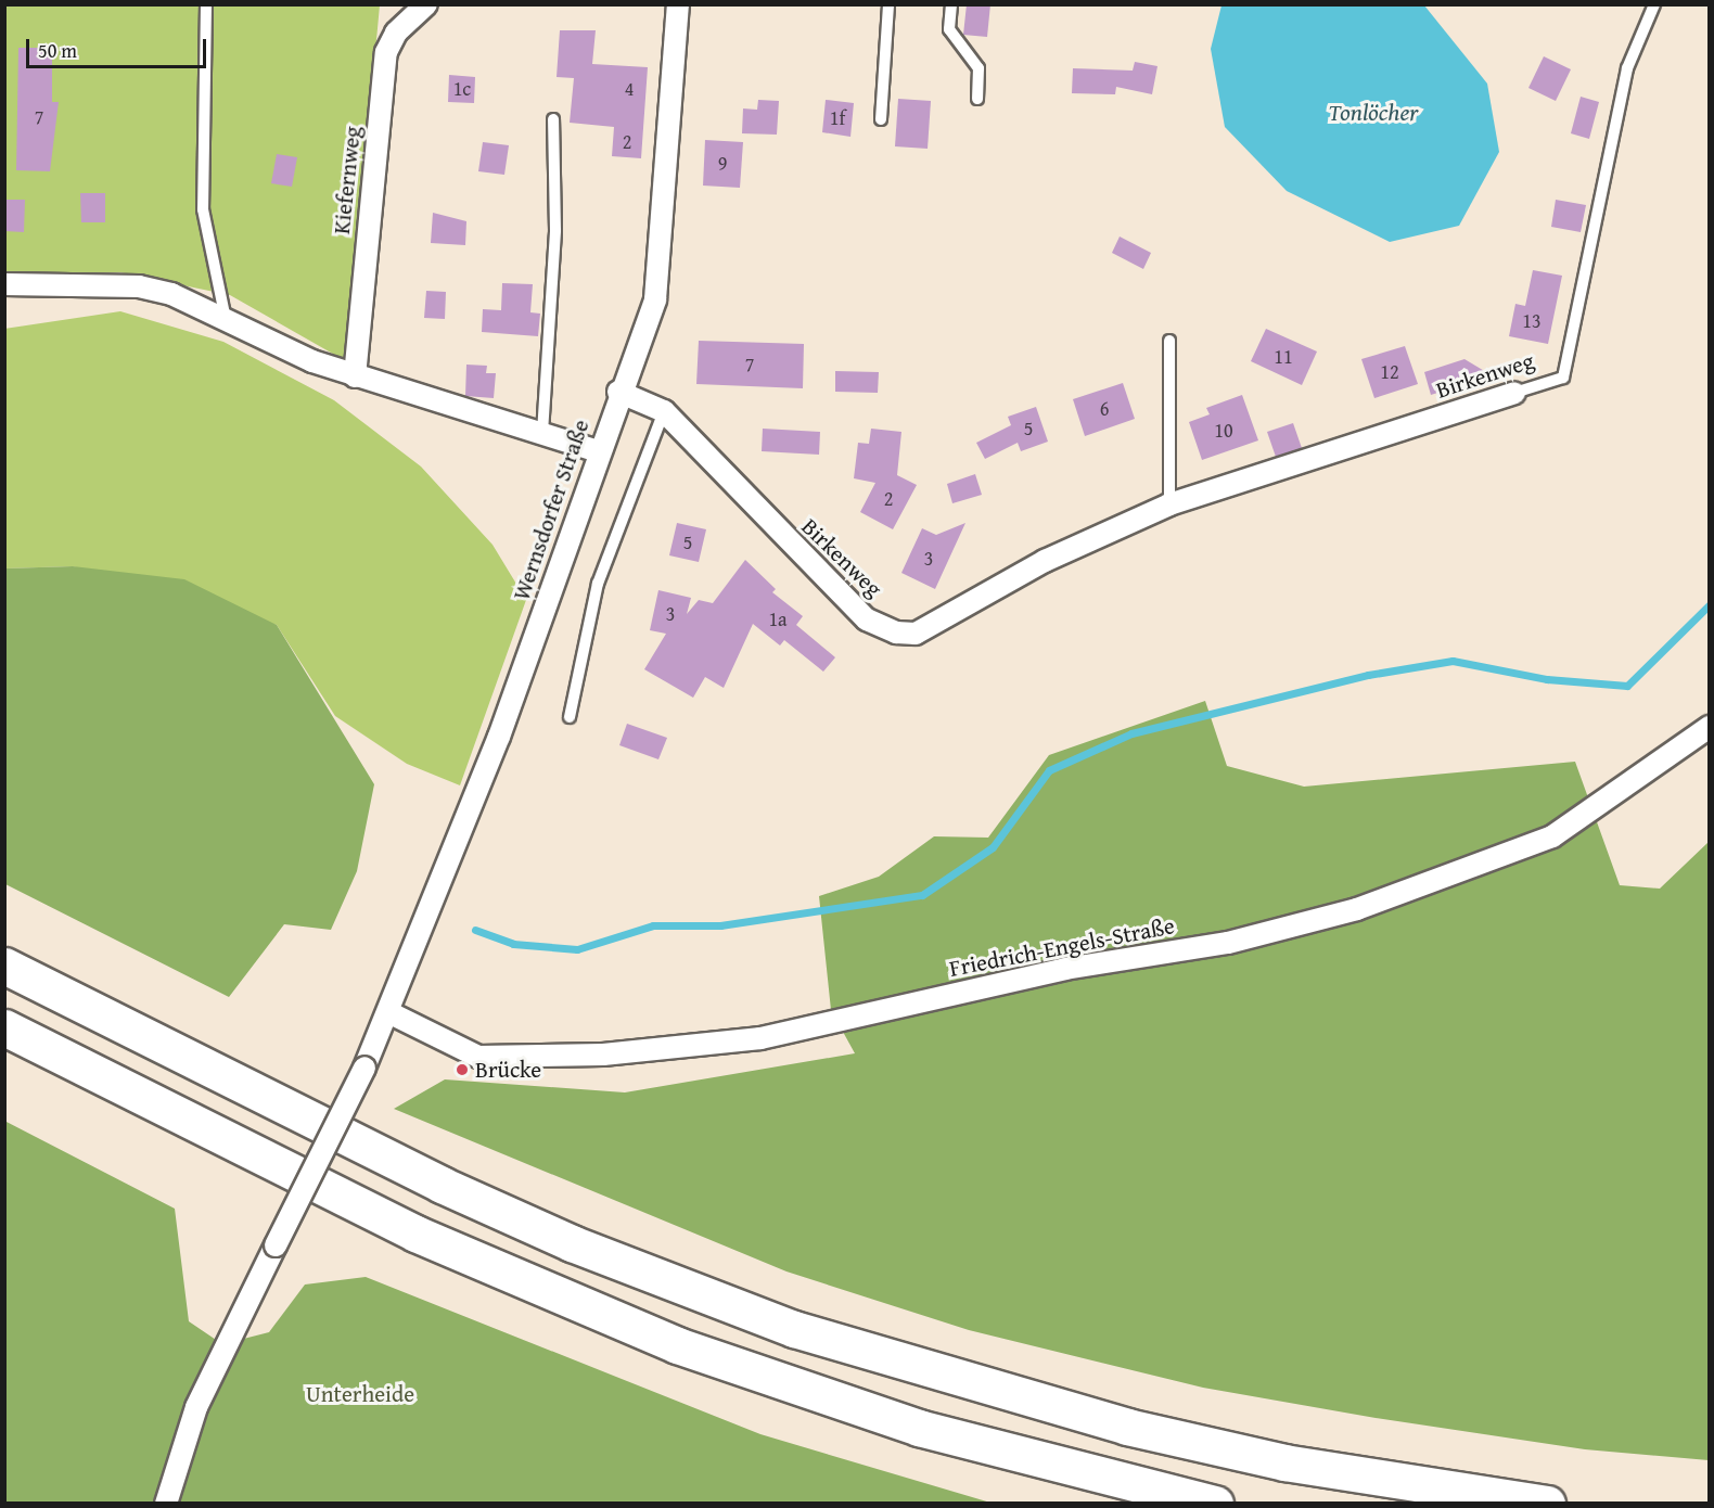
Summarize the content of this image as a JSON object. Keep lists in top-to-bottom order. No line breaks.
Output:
{"streets":{"street":["Kiefernweg","Birkenweg","Wernsdorfer Straße","Friedrich-Engels-Straße"]},"crossings":[["Birkenweg","Wernsdorfer Straße"],["Wernsdorfer Straße","Friedrich-Engels-Straße"]],"water":["Tonlöcher"],"parks":["Unterheide"],"places":["Brücke"],"house_numbers":["1c","4","7","1f","2","9","13","11","7","12","6","5","10","2","5","3","3","1a"],"scale_bar":"50 m"}
